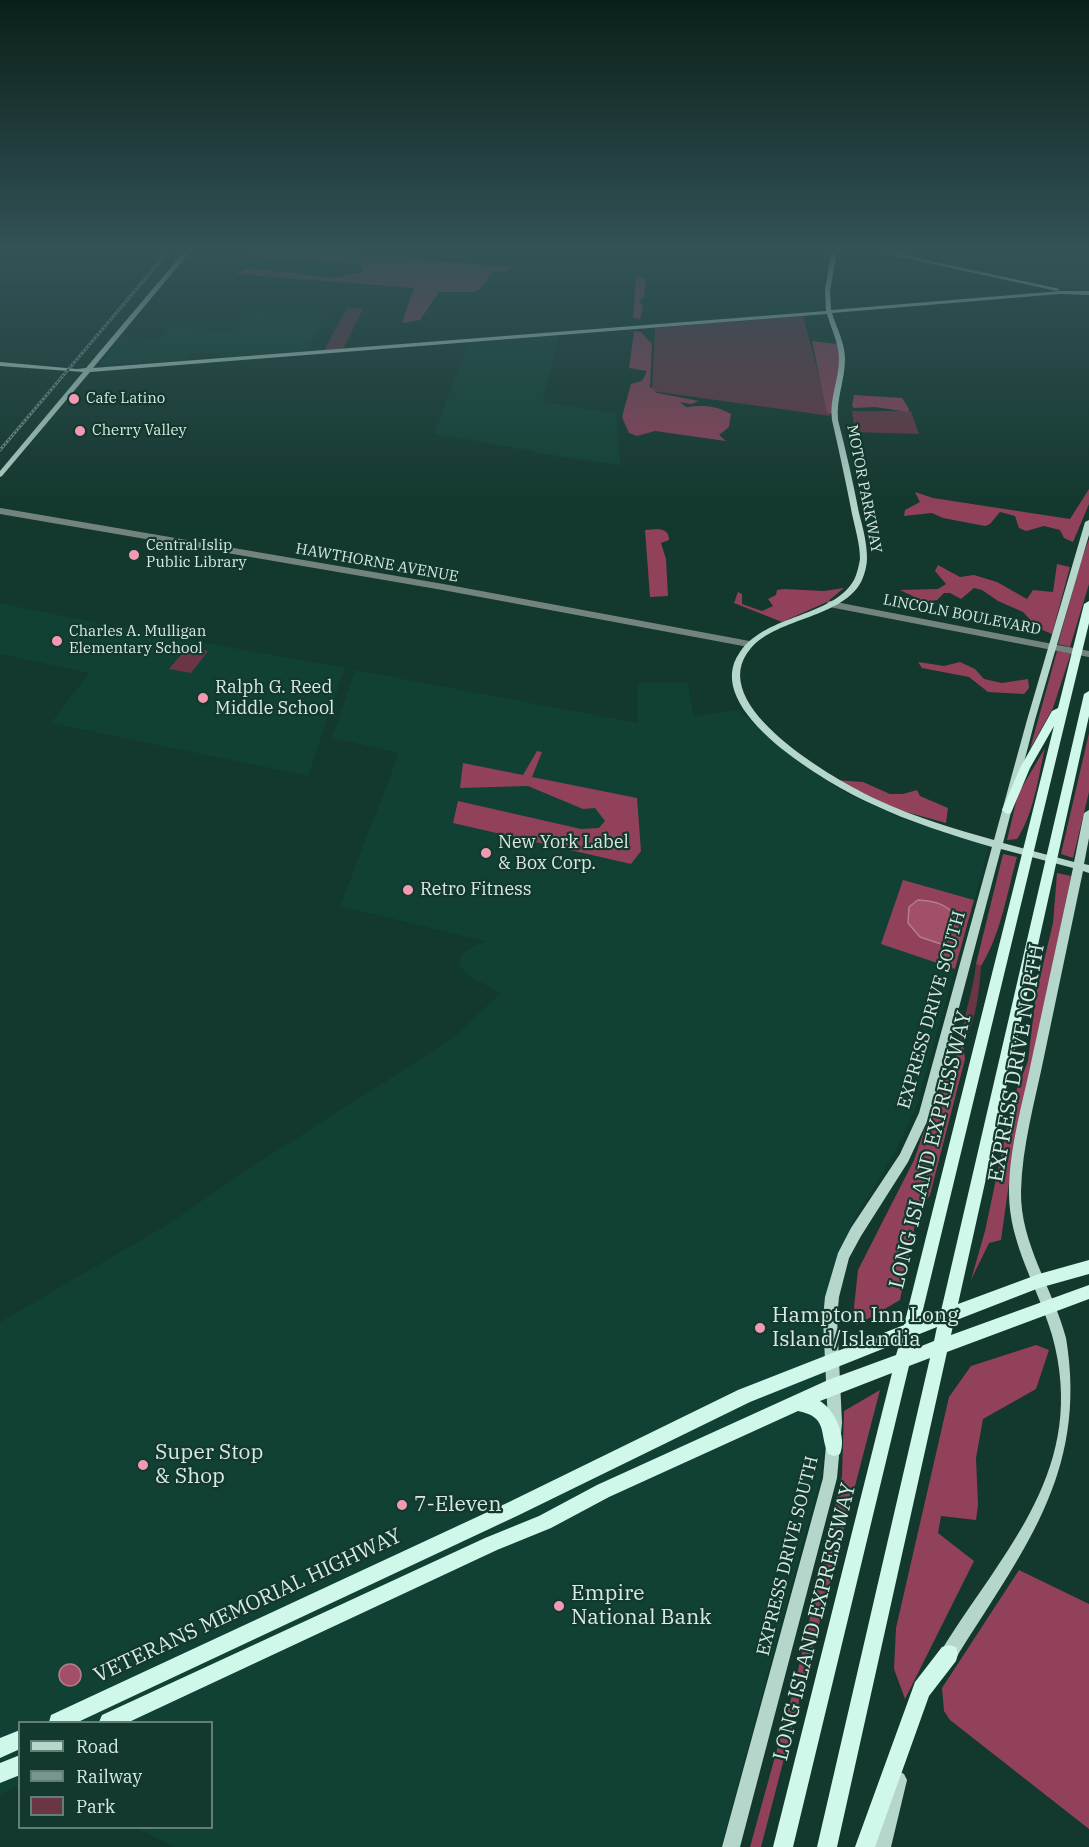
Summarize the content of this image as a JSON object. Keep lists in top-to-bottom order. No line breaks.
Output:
{"streets":{"highway":["LONG ISLAND EXPRESSWAY","VETERANS MEMORIAL HIGHWAY"],"main road":["MOTOR PARKWAY","EXPRESS DRIVE SOUTH","EXPRESS DRIVE NORTH"],"street":["HAWTHORNE AVENUE","LINCOLN BOULEVARD"]},"crossings":[["MOTOR PARKWAY","HAWTHORNE AVENUE"],["MOTOR PARKWAY","LINCOLN BOULEVARD"],["MOTOR PARKWAY","EXPRESS DRIVE SOUTH"],["MOTOR PARKWAY","EXPRESS DRIVE NORTH"],["LINCOLN BOULEVARD","EXPRESS DRIVE SOUTH"],["EXPRESS DRIVE SOUTH","VETERANS MEMORIAL HIGHWAY"],["EXPRESS DRIVE NORTH","VETERANS MEMORIAL HIGHWAY"]],"places":["Cafe Latino","Cherry Valley","Central Islip Public Library","Charles A. Mulligan Elementary School","Ralph G. Reed Middle School","New York Label & Box Corp.","Retro Fitness","Hampton Inn Long Island/Islandia","Super Stop & Shop","7-Eleven","Empire National Bank"],"legend":["Road","Railway","Park"]}
